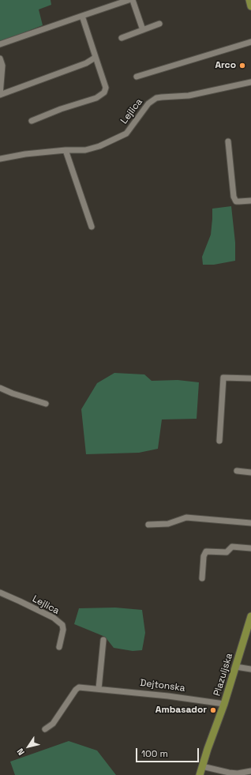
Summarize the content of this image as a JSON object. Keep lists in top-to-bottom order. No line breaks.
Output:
{"streets":{"main road":["Plazuljska"],"street":["Lejlica","Dejtonska"]},"crossings":[["Plazuljska","Dejtonska"]],"places":["Arco","Ambasador"],"scale_bar":"100 m","north":"bottom left"}
